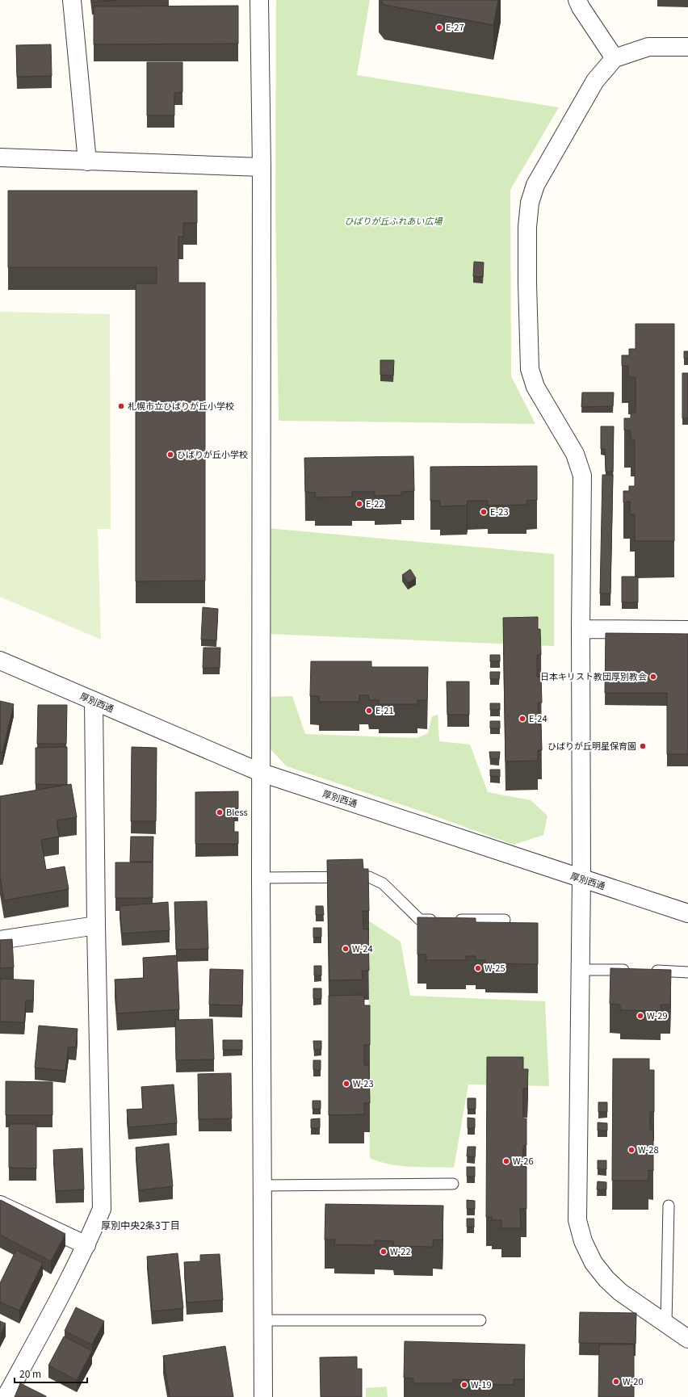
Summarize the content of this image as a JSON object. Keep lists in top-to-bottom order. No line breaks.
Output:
{"streets":{"street":["厚別西通"]},"districts":["厚別中央2条3丁目"],"parks":["ひばりが丘ふれあい広場"],"places":["E-27","札幌市立ひばりが丘小学校","ひばりが丘小学校","E-22","E-23","日本キリスト教団厚別教会","E-21","E-24","ひばりが丘明星保育園","Bless","W-24","W-25","W-29","W-23","W-28","W-26","W-22","W-20","W-19"],"scale_bar":"20 m"}
